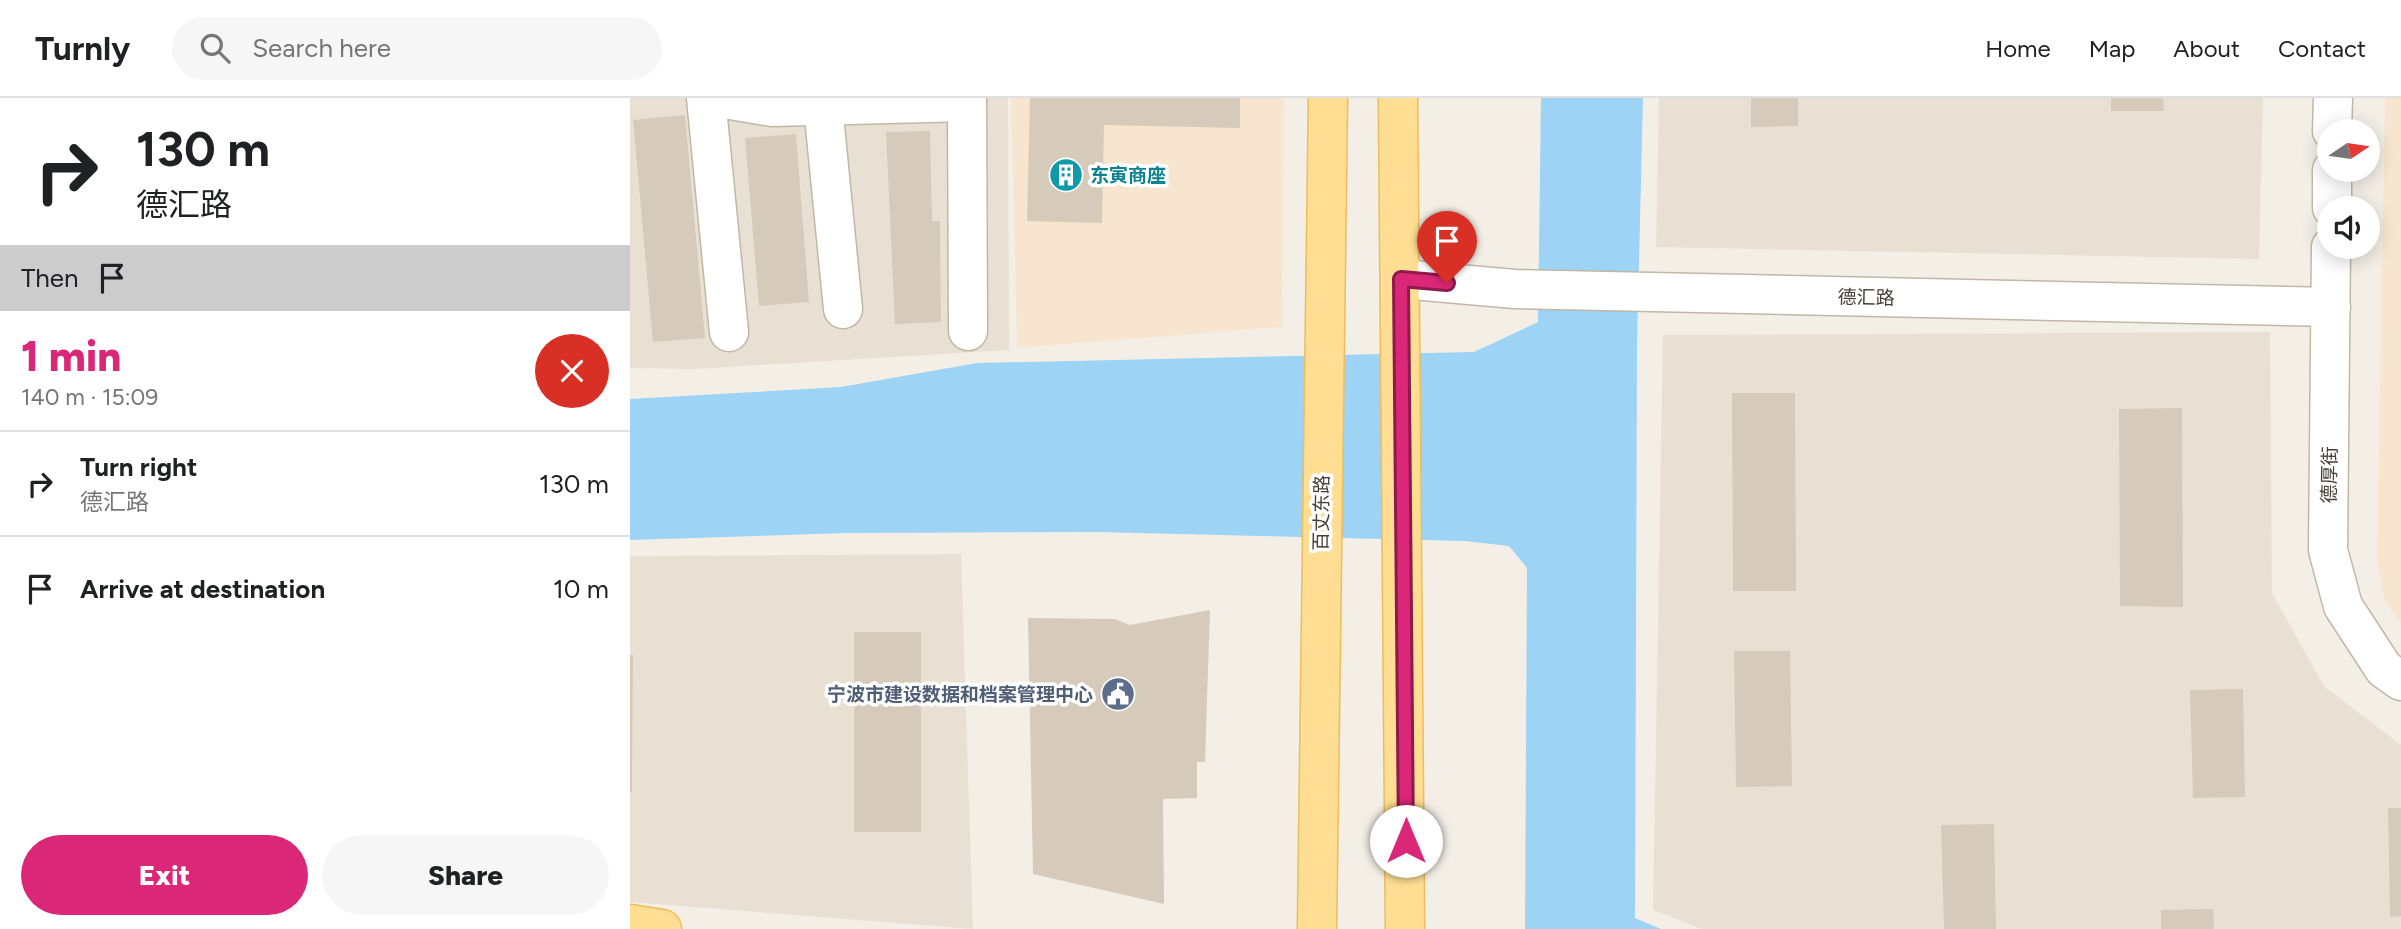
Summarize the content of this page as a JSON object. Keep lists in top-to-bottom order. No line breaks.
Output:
{"streets":{"main road":["百丈东路"],"street":["德汇路","德厚街"]},"crossings":[["德汇路","德厚街"]],"places":{"building":["东寅商座"],"public building":["宁波市建设数据和档案管理中心"]},"north":"right","page":{"header":"Turnly","search":"Search here","nav":["Home","Map","About","Contact"],"turn":["130 m","德汇路"],"then":"Then","heading":["1 min","140 m · 15:09"],"list":[{"name":"Turn right","note":"德汇路","value":"130 m"},{"name":"Arrive at destination","value":"10 m"}],"buttons":["Exit","Share"]}}
